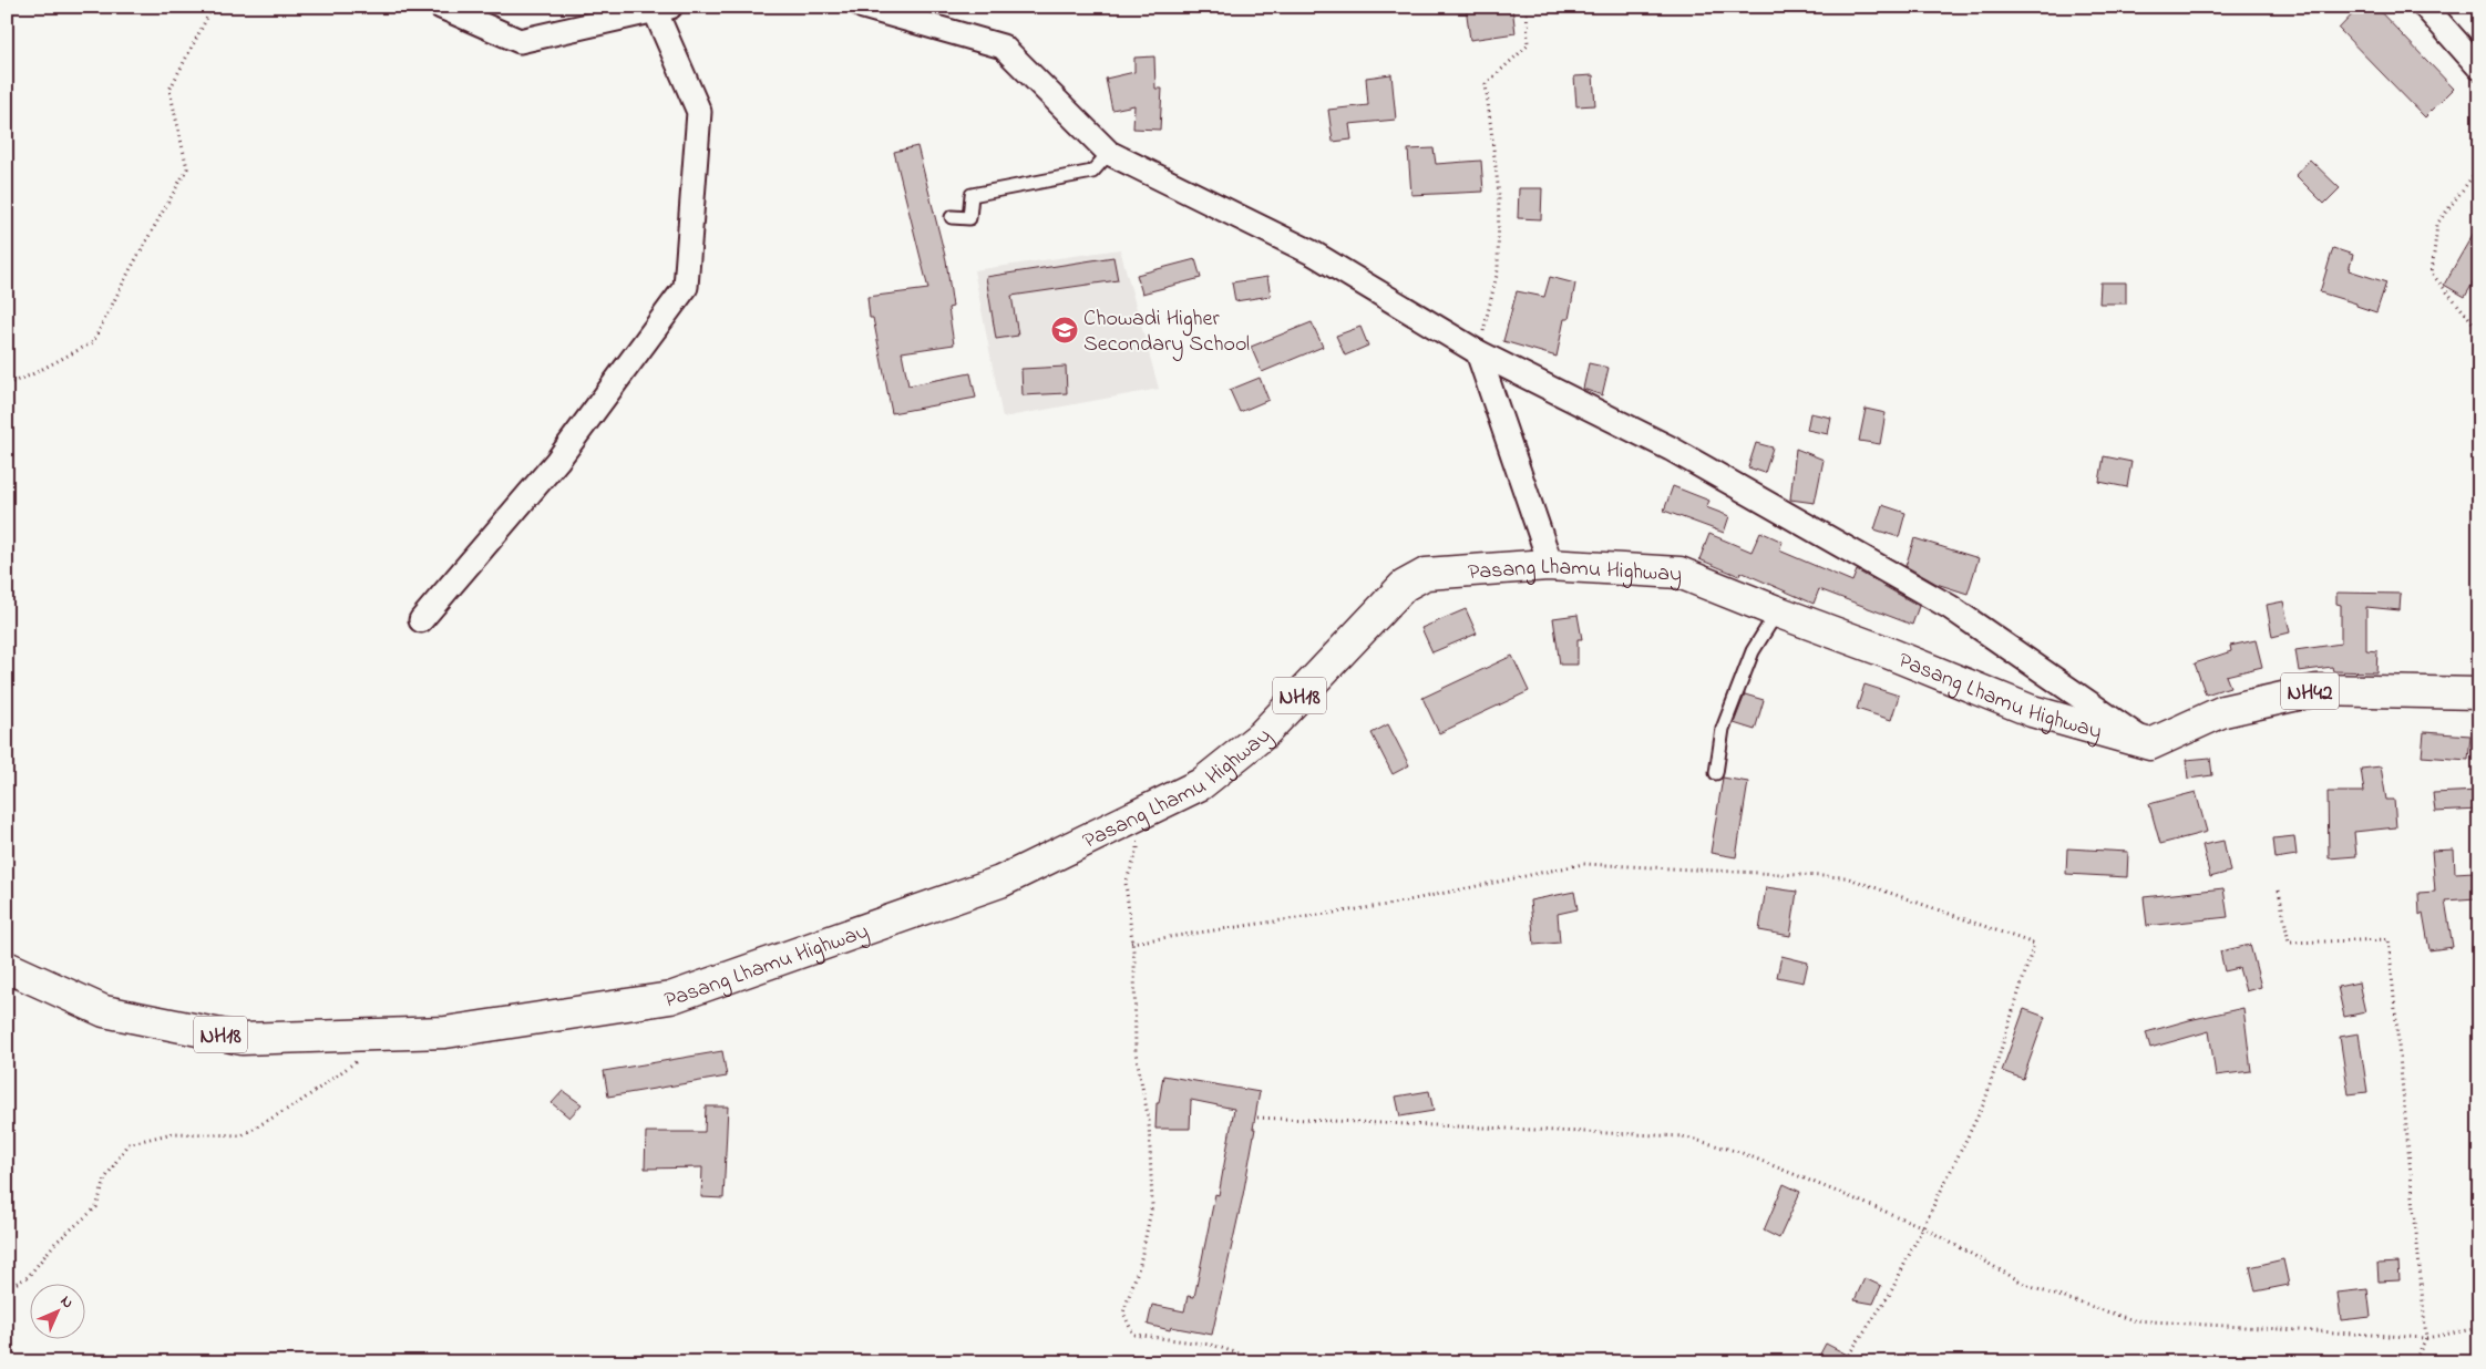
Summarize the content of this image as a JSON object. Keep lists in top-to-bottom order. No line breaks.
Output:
{"streets":{"main road":["Pasang Lhamu Highway","NH42","NH18"]},"crossings":[["Pasang Lhamu Highway","NH42"]],"places":{"school or university":["Chowadi Higher Secondary School"]},"north":"top right"}
